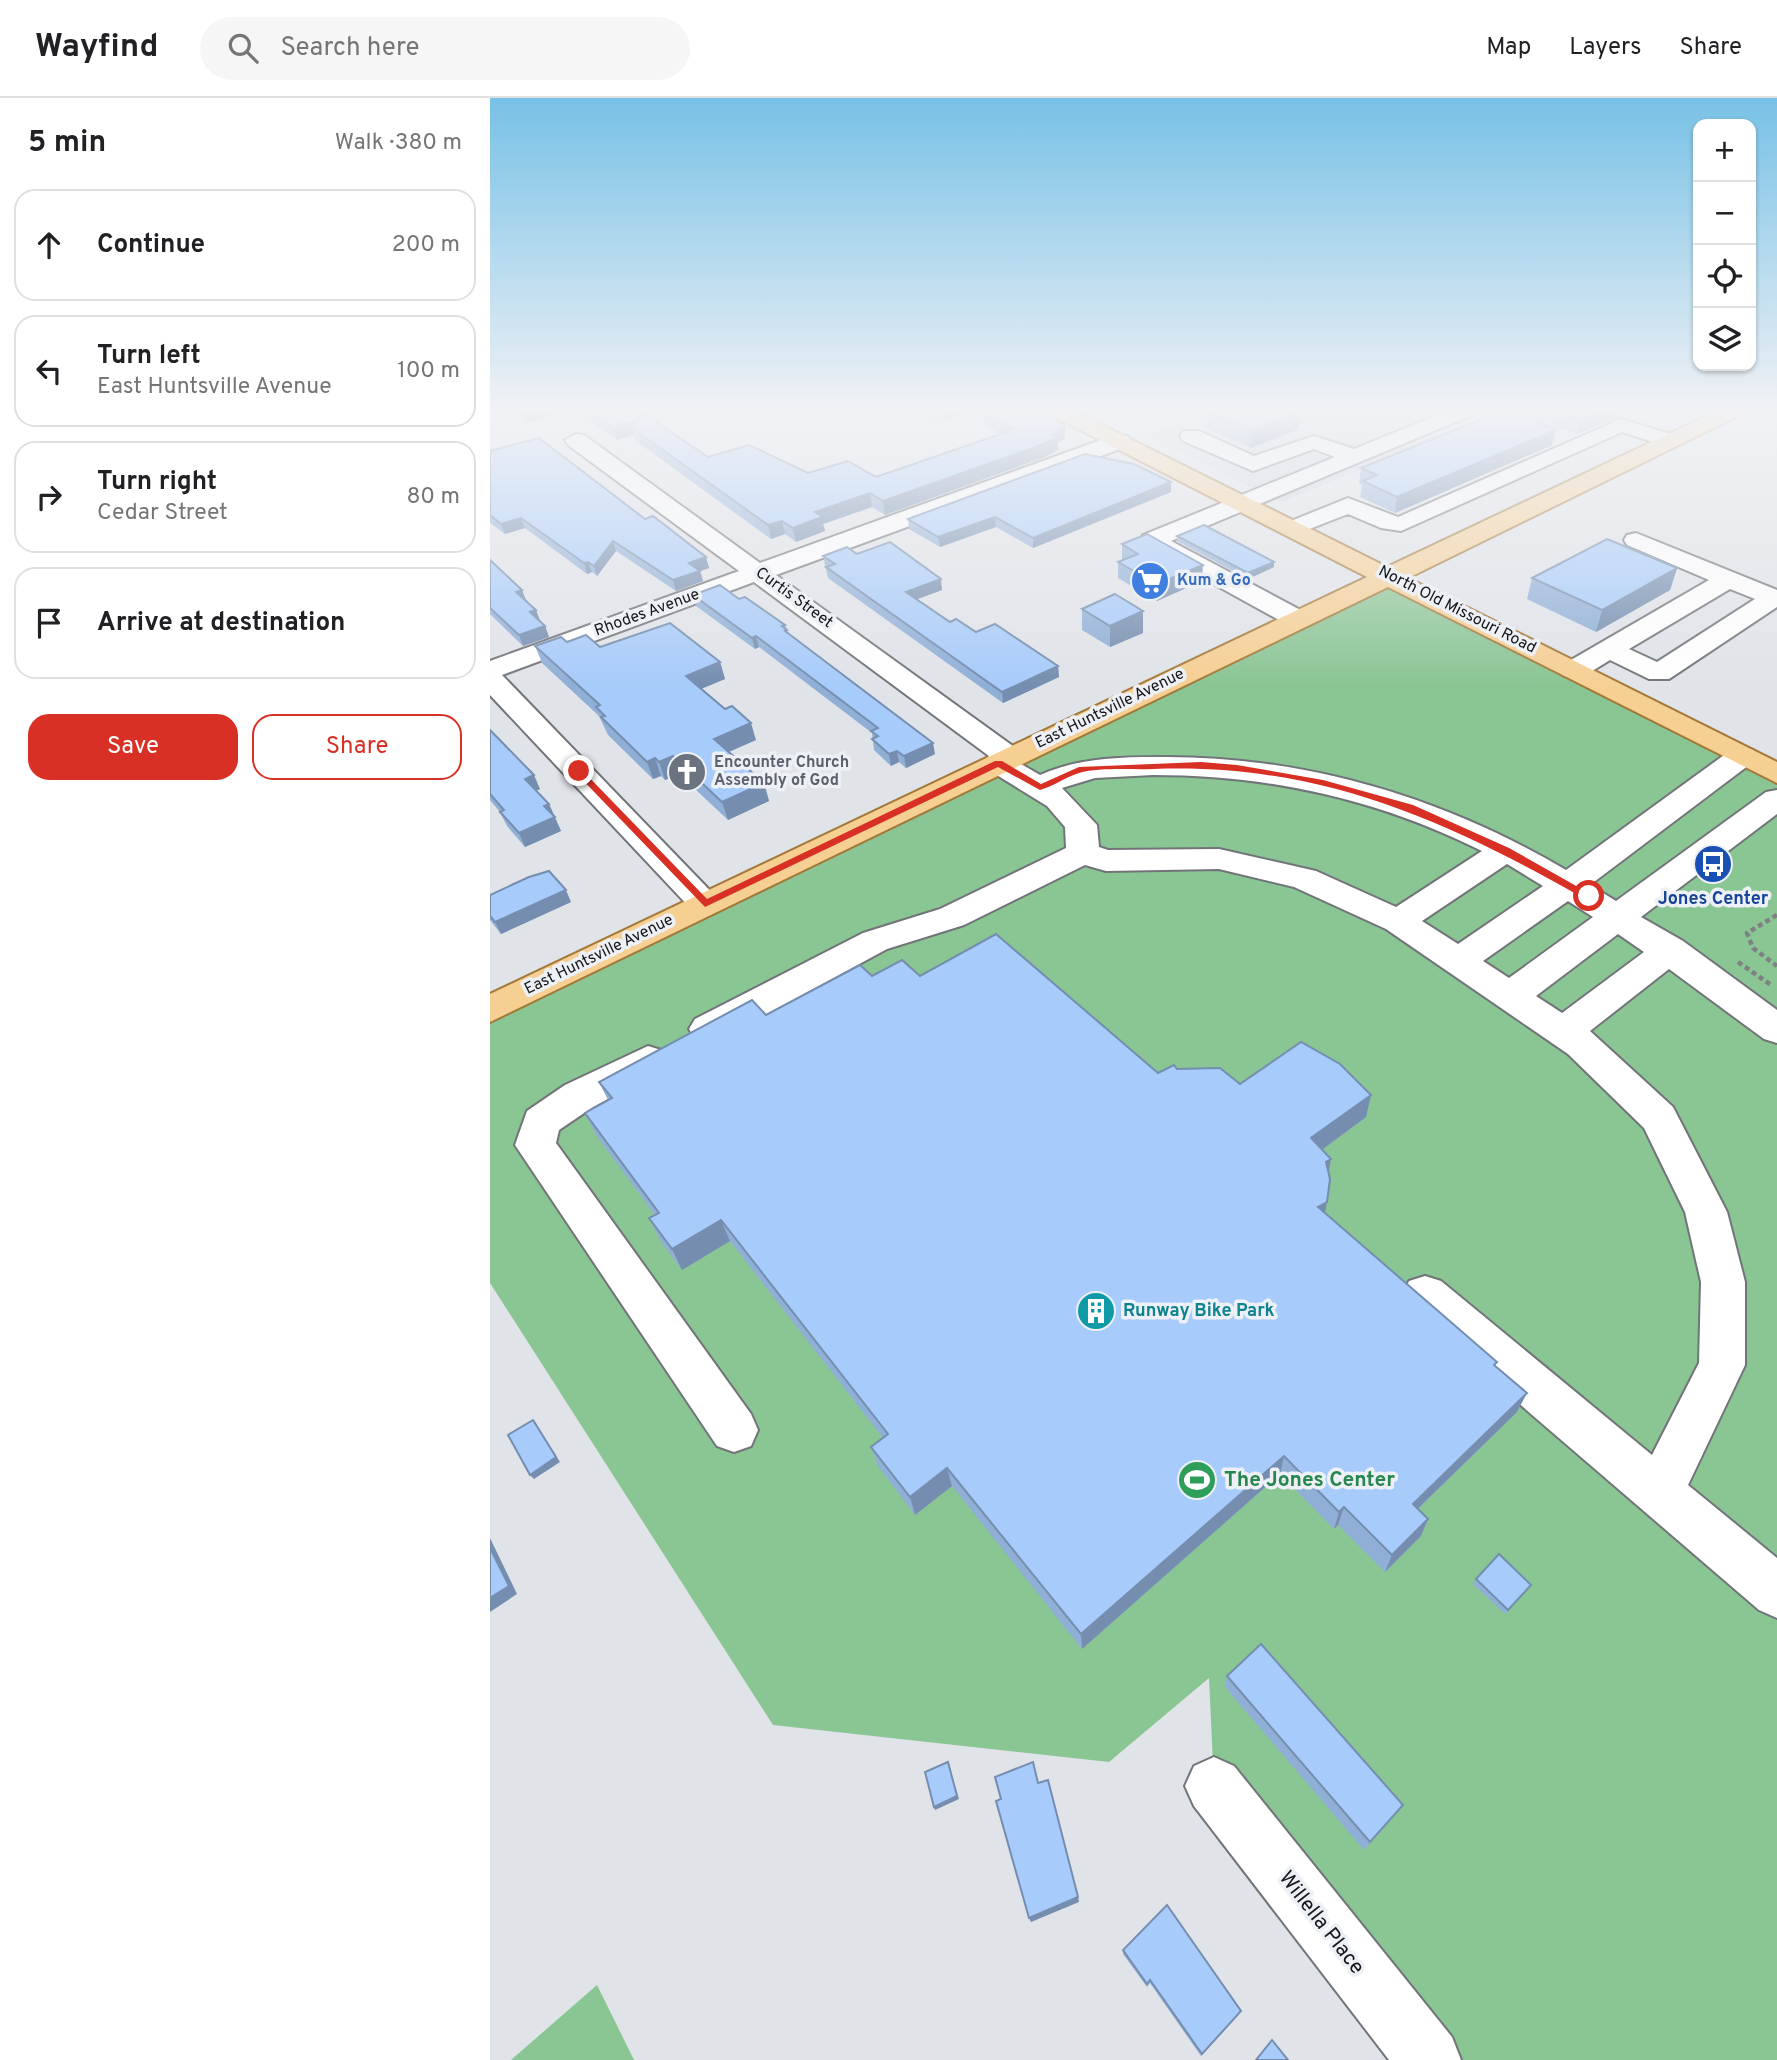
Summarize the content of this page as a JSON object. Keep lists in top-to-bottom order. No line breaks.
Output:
{"streets":{"main road":["North Old Missouri Road","East Huntsville Avenue"],"street":["Curtis Street","Rhodes Avenue","Willella Place"]},"crossings":[["Curtis Street","Rhodes Avenue"],["Curtis Street","East Huntsville Avenue"],["North Old Missouri Road","East Huntsville Avenue"]],"places":{"supermarket":["Kum & Go"],"church":["Encounter Church Assembly of God"],"bus stop":["Jones Center"],"building":["Runway Bike Park"],"sports":["The Jones Center"]},"page":{"header":"Wayfind","search":"Search here","nav":["Map","Layers","Share"],"heading":["5 min","Walk · 380 m"],"map_buttons":["+","−"],"list":[["Continue","200 m"],["Turn left","East Huntsville Avenue","100 m"],["Turn right","Cedar Street","80 m"],"Arrive at destination"],"buttons":["Save","Share"]}}
